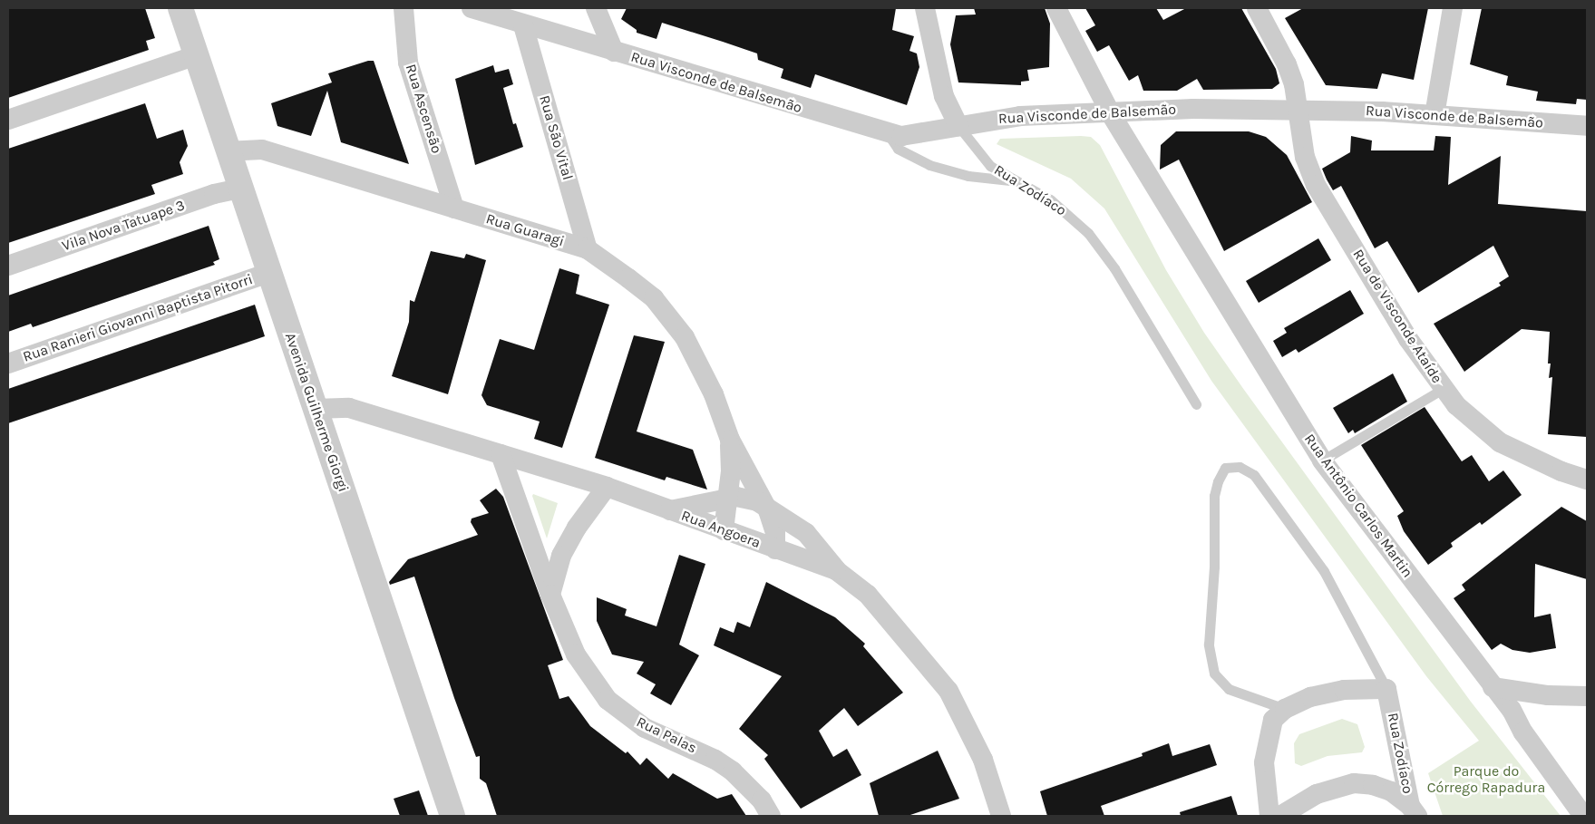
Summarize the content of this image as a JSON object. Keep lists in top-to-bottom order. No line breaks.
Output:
{"streets":{"street":["Rua Visconde de Balsemão","Rua Ascensão","Rua São Vital","Rua Zodíaco","Vila Nova Tatuape 3","Rua Guaragi","Rua de Visconde Ataíde","Rua Ranieri Giovanni Baptista Pitorri","Avenida Guilherme Giorgi","Rua Antônio Carlos Martin","Rua Angoera","Rua Palas"]},"crossings":[["Rua Visconde de Balsemão","Rua São Vital"],["Rua Visconde de Balsemão","Rua Zodíaco"],["Rua Visconde de Balsemão","Rua de Visconde Ataíde"],["Rua Visconde de Balsemão","Rua Antônio Carlos Martin"],["Rua Ascensão","Rua Guaragi"],["Rua São Vital","Rua Guaragi"],["Vila Nova Tatuape 3","Avenida Guilherme Giorgi"],["Rua Guaragi","Avenida Guilherme Giorgi"],["Rua Guaragi","Rua Angoera"],["Rua Ranieri Giovanni Baptista Pitorri","Avenida Guilherme Giorgi"],["Avenida Guilherme Giorgi","Rua Angoera"],["Rua Angoera","Rua Palas"]],"parks":["Parque do Córrego Rapadura"]}
